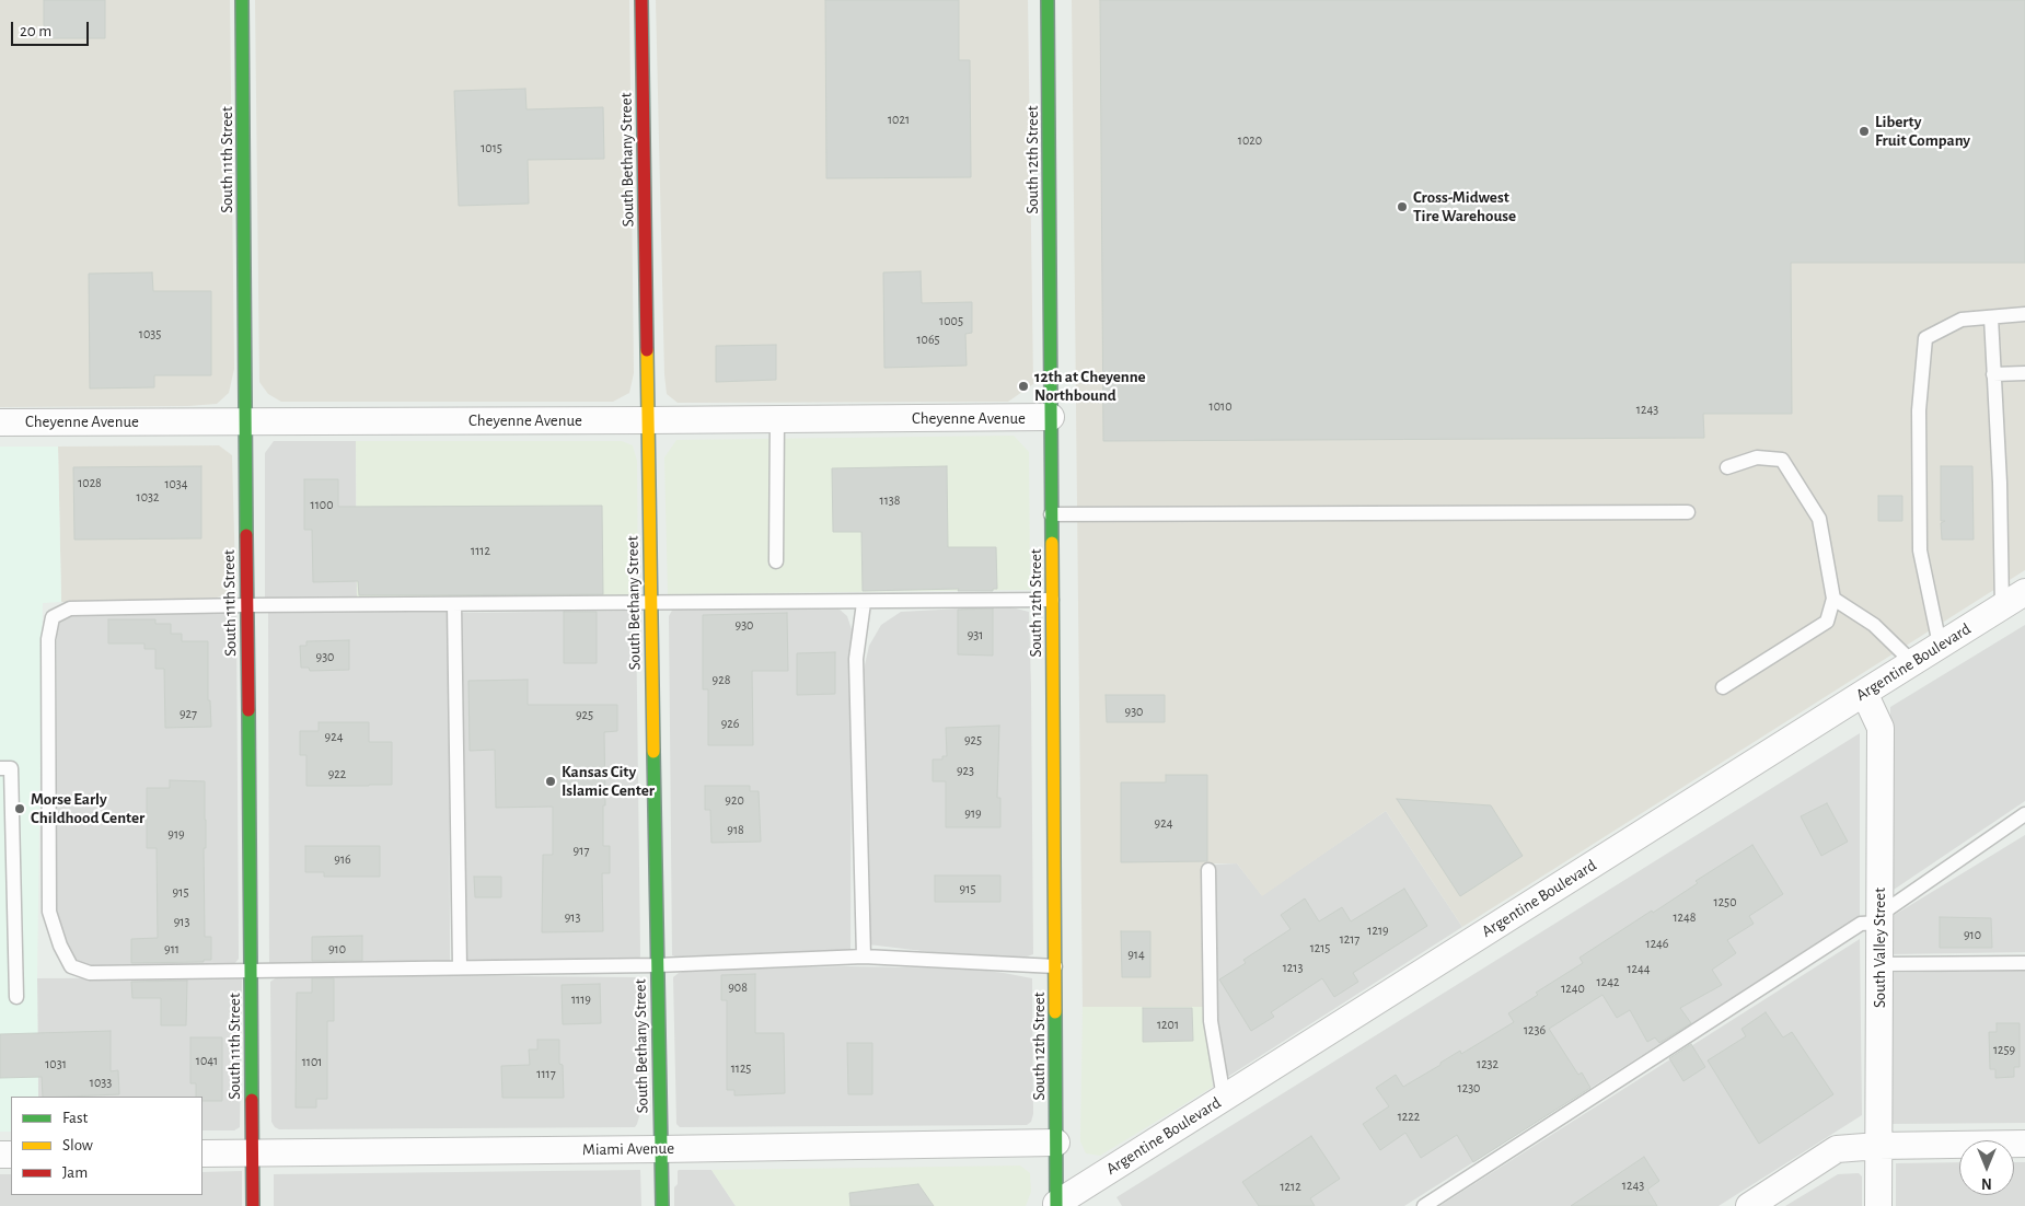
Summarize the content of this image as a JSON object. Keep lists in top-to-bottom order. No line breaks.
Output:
{"streets":{"street":["South 11th Street","South Bethany Street","South 12th Street","Cheyenne Avenue","Argentine Boulevard","South Valley Street","Miami Avenue"]},"crossings":[["South 11th Street","Cheyenne Avenue"],["South 11th Street","Miami Avenue"],["South Bethany Street","Cheyenne Avenue"],["South Bethany Street","Miami Avenue"],["South 12th Street","Cheyenne Avenue"],["South 12th Street","Argentine Boulevard"],["South 12th Street","Miami Avenue"],["Argentine Boulevard","South Valley Street"]],"places":["Liberty Fruit Company","Cross-Midwest Tire Warehouse","12th at Cheyenne Northbound","Kansas City Islamic Center","Morse Early Childhood Center"],"house_numbers":["1021","1020","1015","1005","1035","1065","1010","1243","1028","1034","1032","1138","1100","1112","930","931","930","928","930","927","925","926","924","925","923","922","920","919","924","918","919","917","916","915","915","1250","913","1248","913","1219","910","1217","1246","1215","911","910","914","1213","1244","1242","908","1240","1119","1201","1236","1259","1041","1101","1031","1232","1125","1117","1033","1230","1222","1243","1212"],"legend":["Fast","Slow","Jam"],"scale_bar":"20 m","north":"bottom"}
